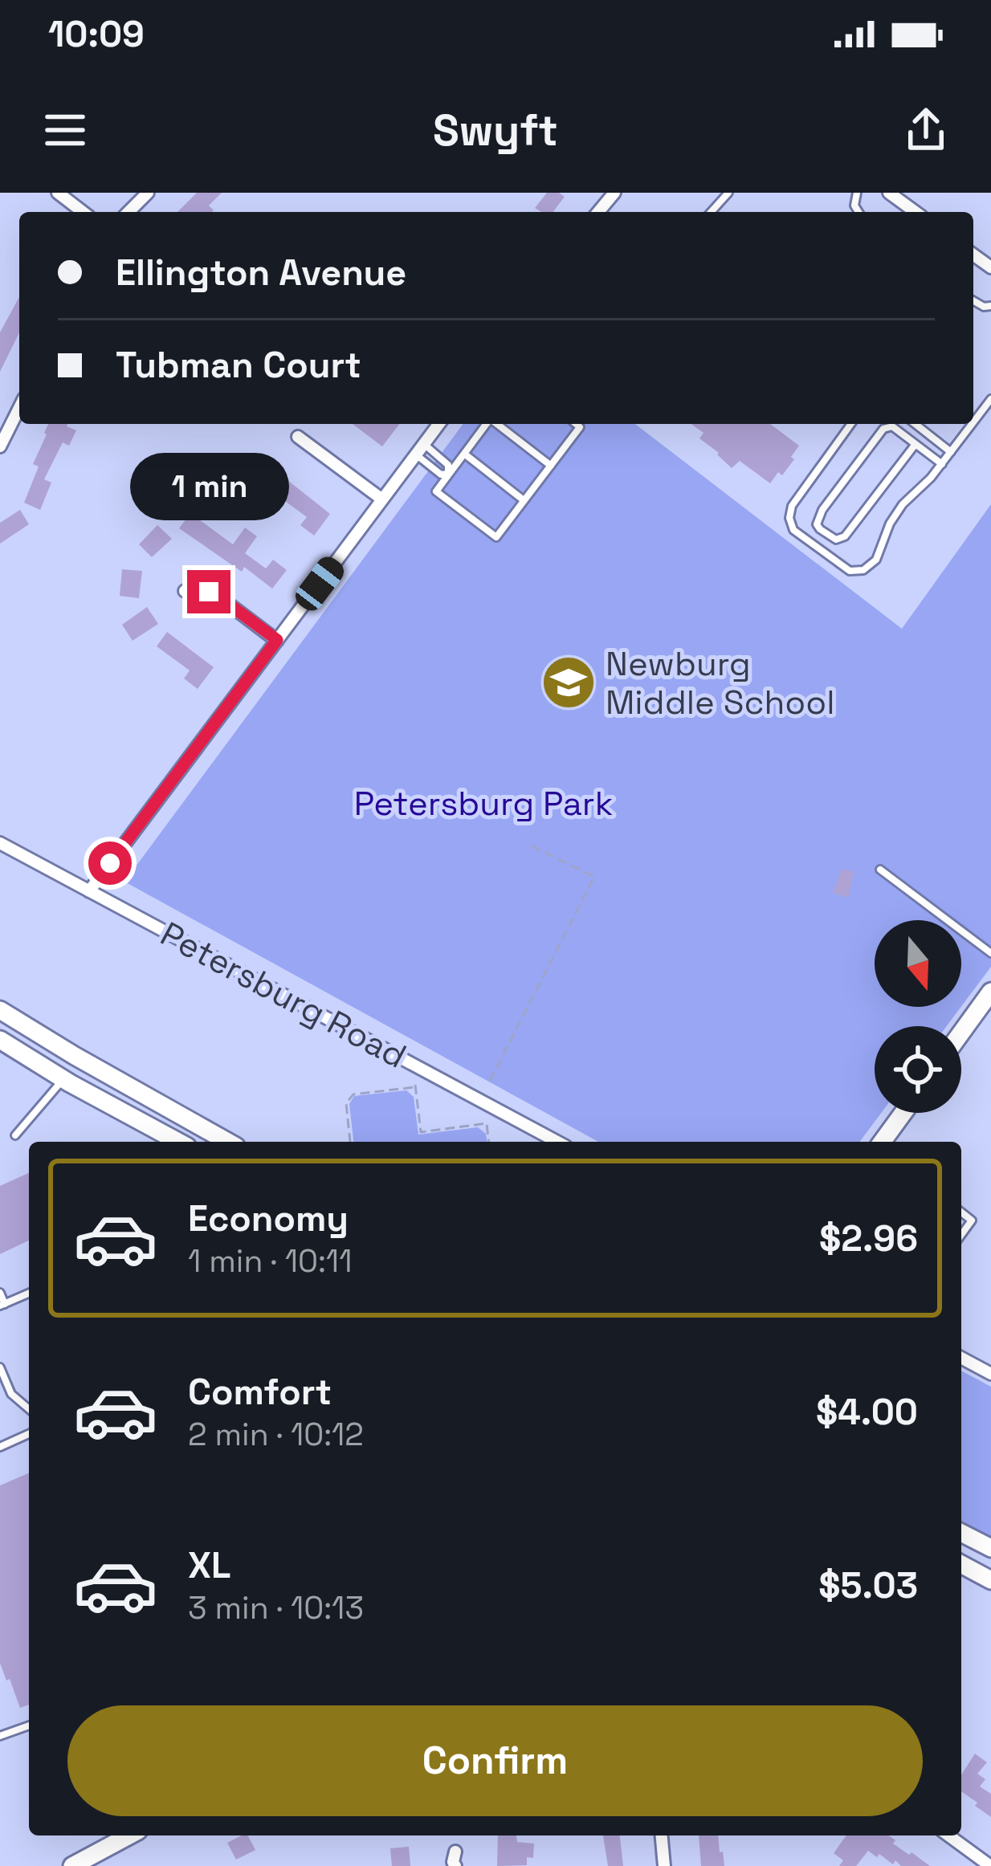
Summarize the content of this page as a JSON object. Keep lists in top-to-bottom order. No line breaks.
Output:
{"streets":{"street":["Petersburg Road"]},"parks":["Petersburg Park"],"places":{"school or university":["Newburg Middle School"]},"north":"bottom","page":{"status":"10:09","header":"Swyft","banner":["Ellington Avenue","Tubman Court"],"bubble":"1 min","list":[{"name":"Economy","note":"1 min · 10:11","value":"$2.96"},{"name":"Comfort","note":"2 min · 10:12","value":"$4.00"},{"name":"XL","note":"3 min · 10:13","value":"$5.03"}],"buttons":"Confirm"}}
